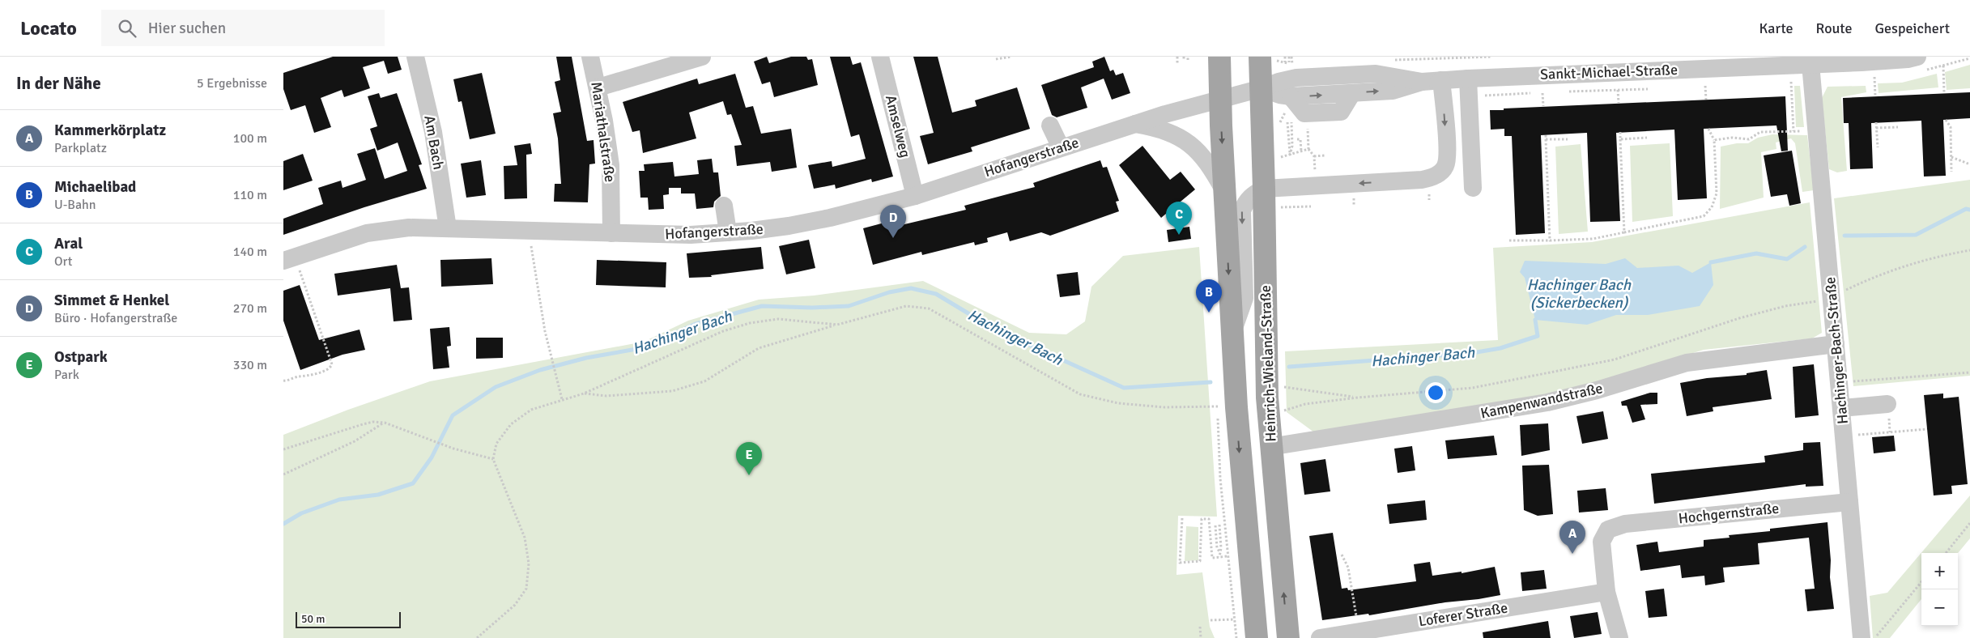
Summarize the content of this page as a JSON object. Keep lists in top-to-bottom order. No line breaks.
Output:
{"streets":{"main road":["Heinrich-Wieland-Straße"],"street":["Sankt-Michael-Straße","Amselweg","Mariathalstraße","Am Bach","Hofangerstraße","Hachinger-Bach-Straße","Kampenwandstraße","Hochgernstraße","Loferer Straße"]},"crossings":[["Sankt-Michael-Straße","Hofangerstraße"],["Sankt-Michael-Straße","Hachinger-Bach-Straße"],["Sankt-Michael-Straße","Heinrich-Wieland-Straße"],["Amselweg","Hofangerstraße"],["Mariathalstraße","Hofangerstraße"],["Am Bach","Hofangerstraße"],["Hachinger-Bach-Straße","Kampenwandstraße"],["Hachinger-Bach-Straße","Hochgernstraße"],["Heinrich-Wieland-Straße","Kampenwandstraße"],["Hochgernstraße","Loferer Straße"]],"water":["Hachinger Bach (Sickerbecken)","Hachinger Bach"],"scale_bar":"50 m","page":{"header":"Locato","search":"Hier suchen","nav":["Karte","Route","Gespeichert"],"heading":["In der Nähe","5 Ergebnisse"],"list":[{"mark":"A","name":"Kammerkörplatz","note":"Parkplatz","value":"100 m"},{"mark":"B","name":"Michaelibad","note":"U-Bahn","value":"110 m"},{"mark":"C","name":"Aral","note":"Ort","value":"140 m"},{"mark":"D","name":"Simmet & Henkel","note":"Büro · Hofangerstraße","value":"270 m"},{"mark":"E","name":"Ostpark","note":"Park","value":"330 m"}],"pins":["C","D","B","E","A"],"map_buttons":["+","−"],"scale":"50 m"}}
